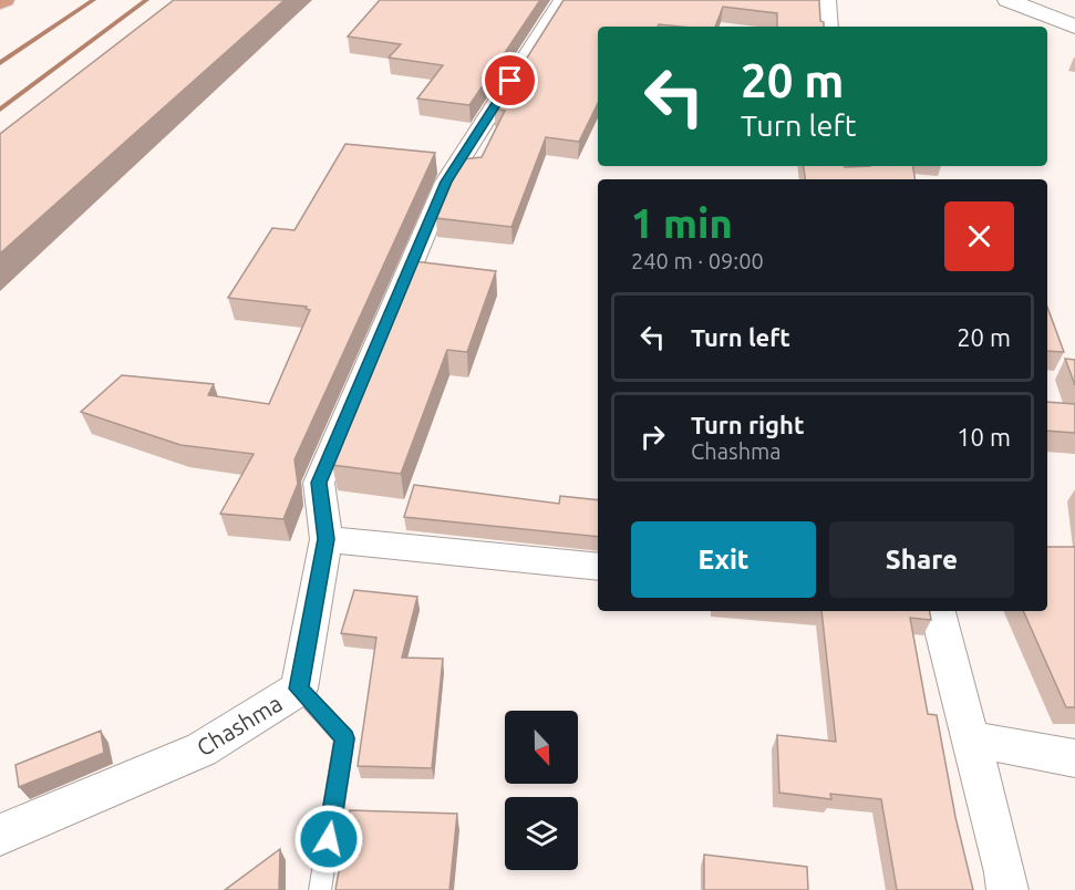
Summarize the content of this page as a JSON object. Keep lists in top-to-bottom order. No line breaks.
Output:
{"streets":{"street":["Chashma"]},"north":"bottom","page":{"turn":["20 m","Turn left"],"heading":["1 min","240 m · 09:00"],"list":[{"name":"Turn left","value":"20 m"},{"name":"Turn right","note":"Chashma","value":"10 m"}],"buttons":["Exit","Share"]}}
